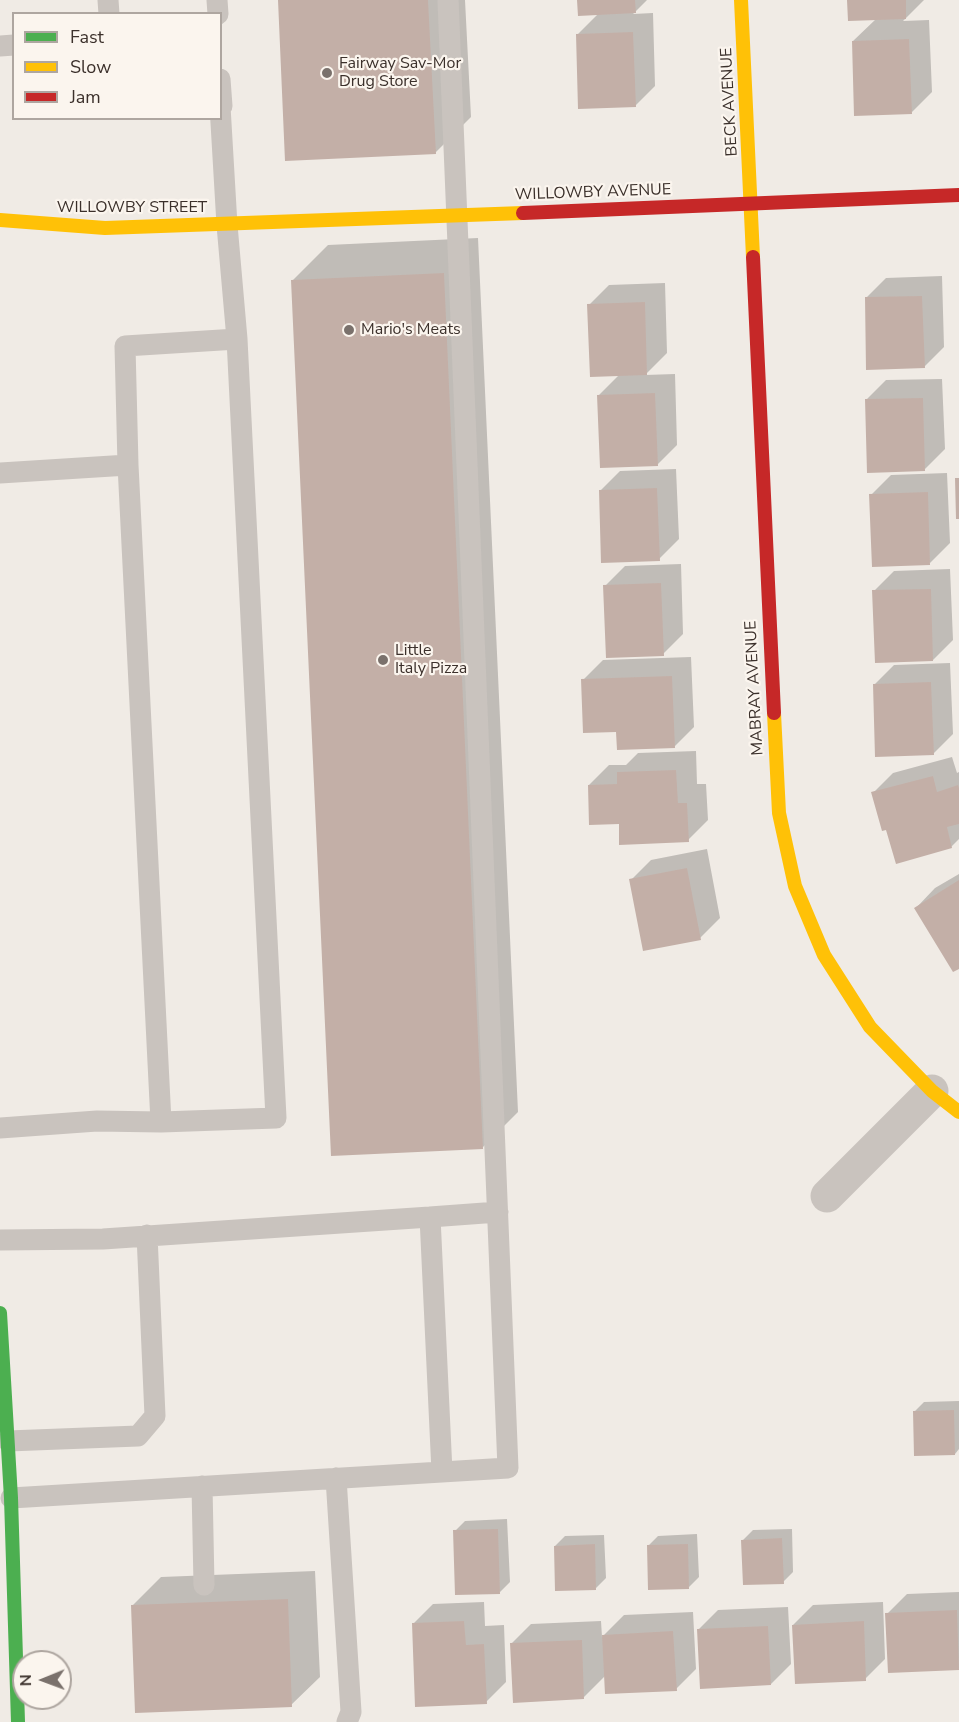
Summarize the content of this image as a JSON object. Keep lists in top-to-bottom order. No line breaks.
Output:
{"streets":{"street":["BECK AVENUE","WILLOWBY AVENUE","WILLOWBY STREET","MABRAY AVENUE"]},"crossings":[["BECK AVENUE","WILLOWBY AVENUE"],["BECK AVENUE","MABRAY AVENUE"],["WILLOWBY AVENUE","WILLOWBY STREET"],["WILLOWBY AVENUE","MABRAY AVENUE"]],"places":["Fairway Sav-Mor Drug Store","Mario's Meats","Little Italy Pizza"],"legend":["Fast","Slow","Jam"],"north":"left"}
